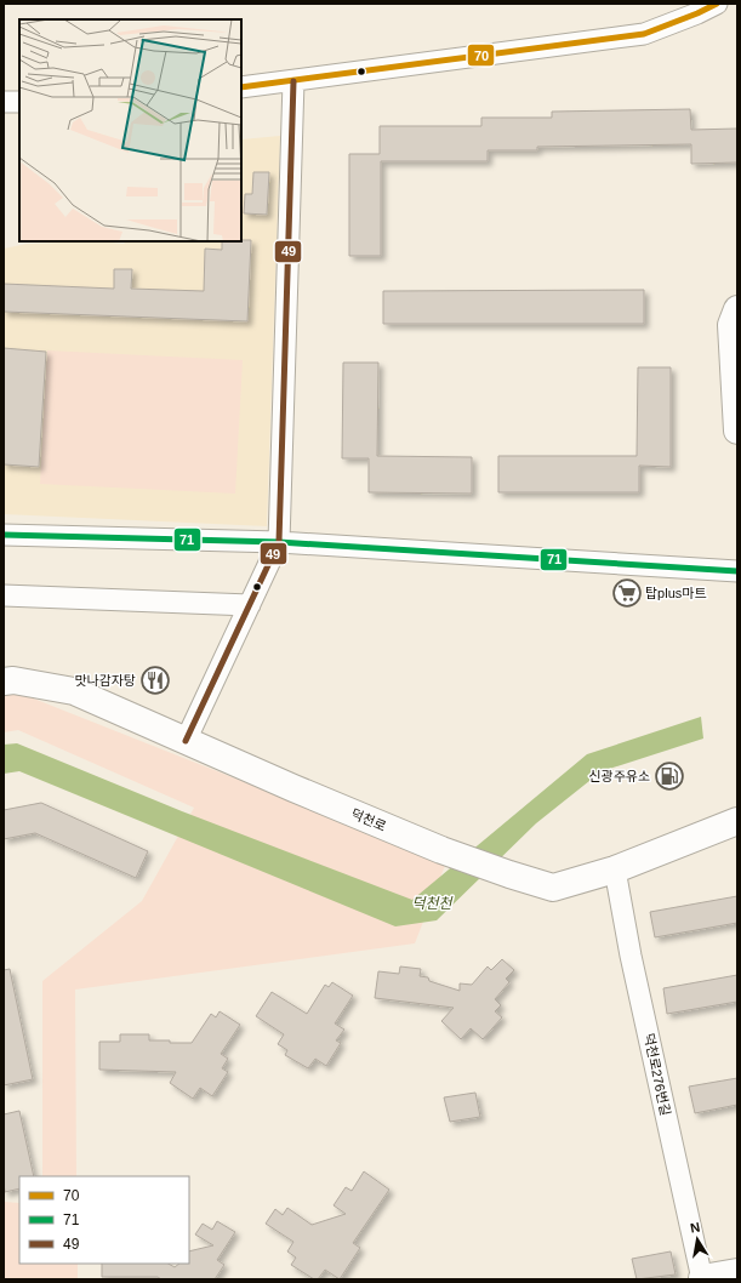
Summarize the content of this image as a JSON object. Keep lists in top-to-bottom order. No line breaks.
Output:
{"streets":{"main road":["덕천로"],"street":["덕천로276번길"]},"crossings":[["덕천로","덕천로276번길"]],"water":["덕천천"],"places":{"supermarket":["탑plus마트"],"restaurant":["맛나감자탕"],"fuel station":["신광주유소"]},"lines":["transit line 70","transit line 49","transit line 71"],"legend":["70","71","49"],"north":"top"}
